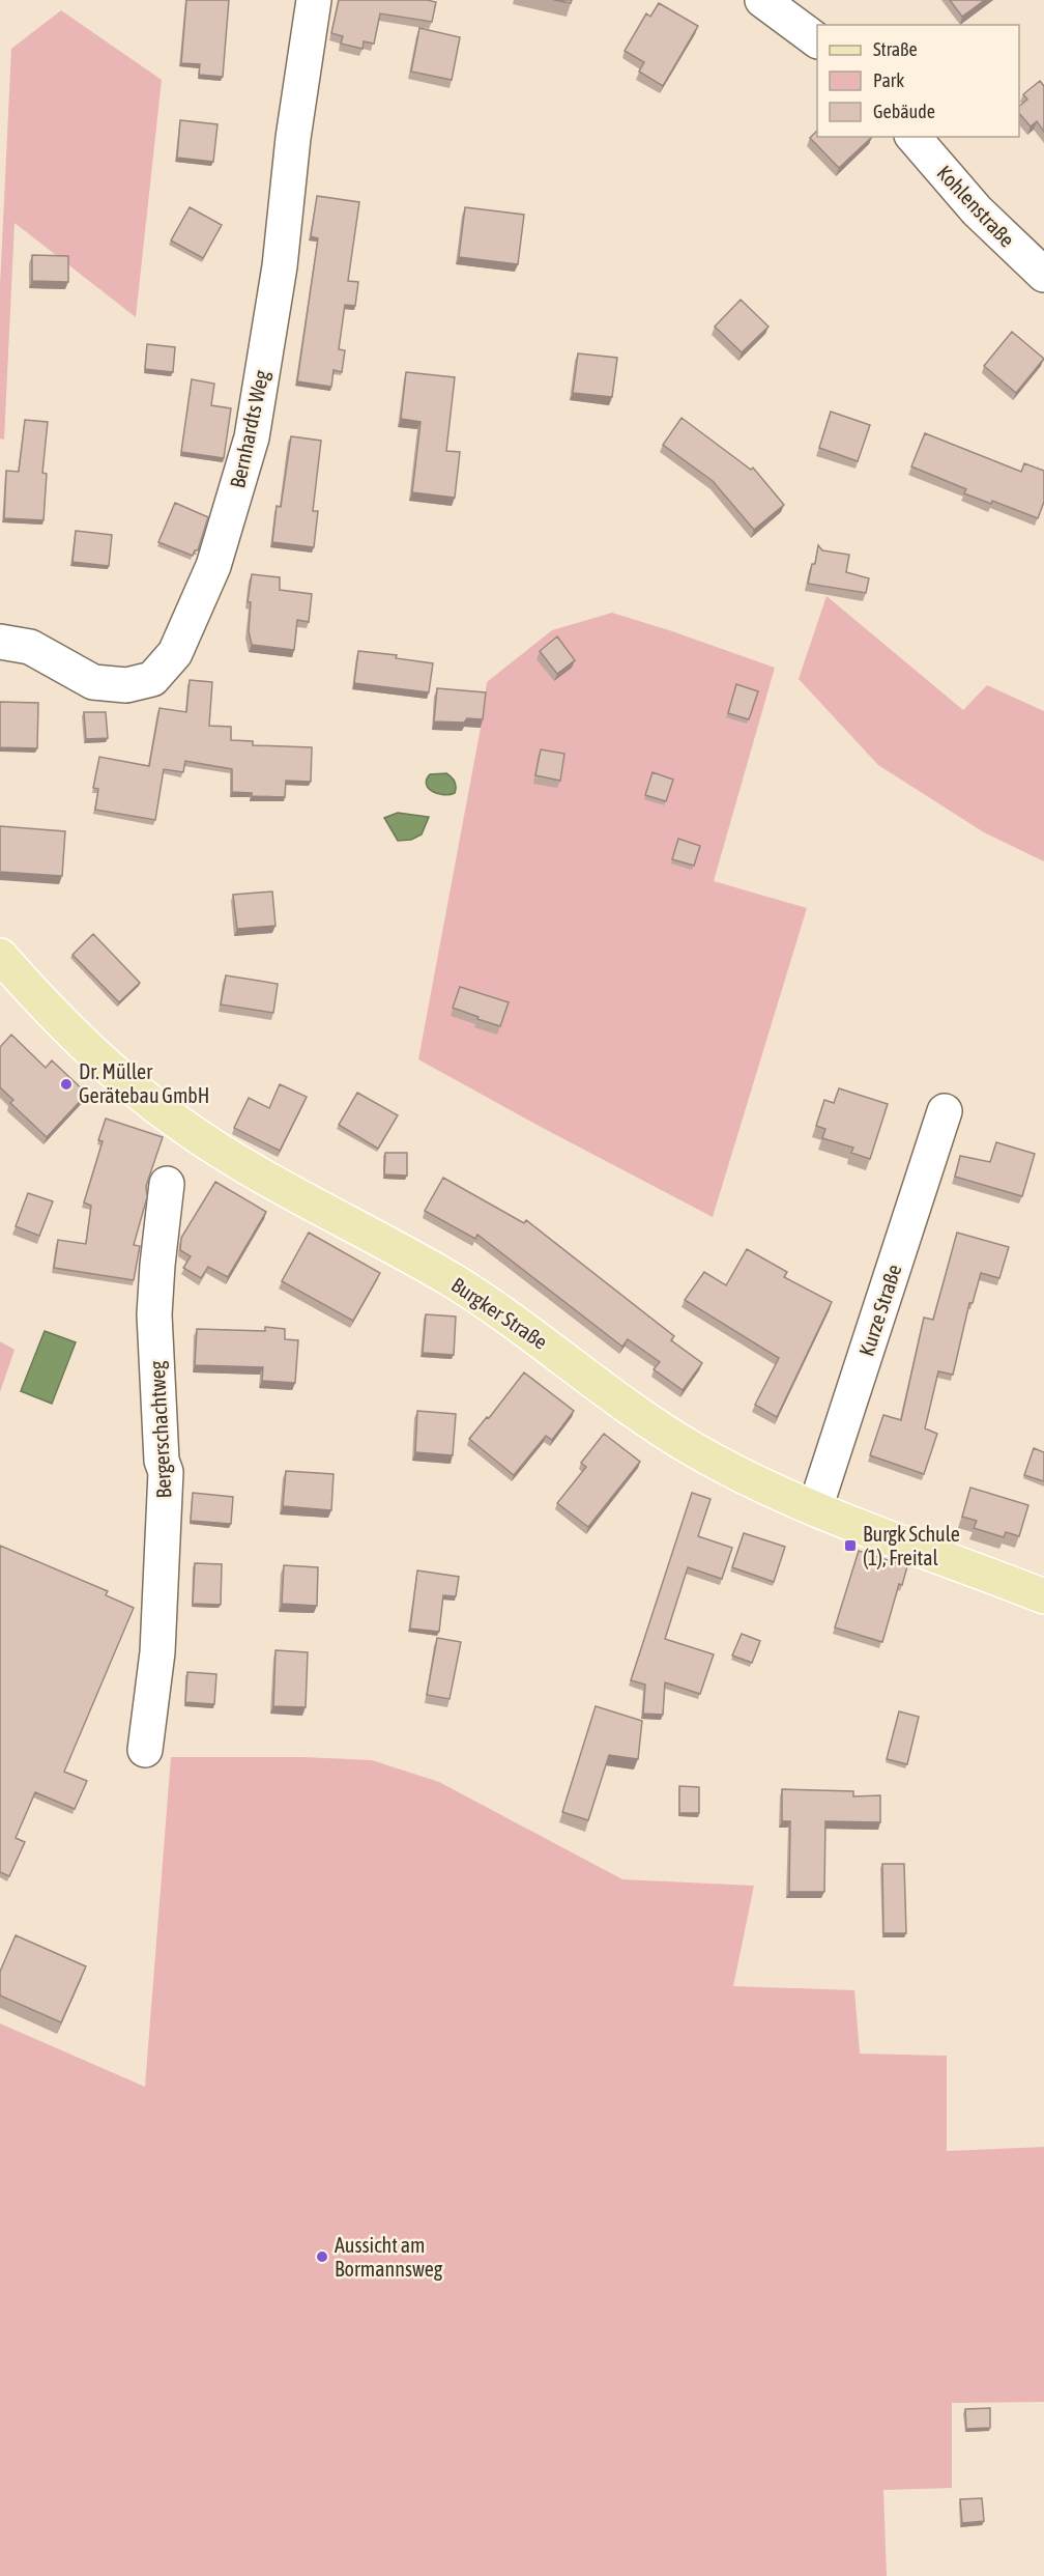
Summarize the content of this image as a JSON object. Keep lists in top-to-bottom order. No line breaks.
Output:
{"streets":{"main road":["Burgker Straße"],"street":["Kohlenstraße","Bernhardts Weg","Kurze Straße","Bergerschachtweg"]},"crossings":[["Kurze Straße","Burgker Straße"]],"places":{"other":["Dr. Müller Gerätebau GmbH","Aussicht am Bormannsweg"],"transit":["Burgk Schule (1), Freital"]},"legend":["Straße","Park","Gebäude"]}
